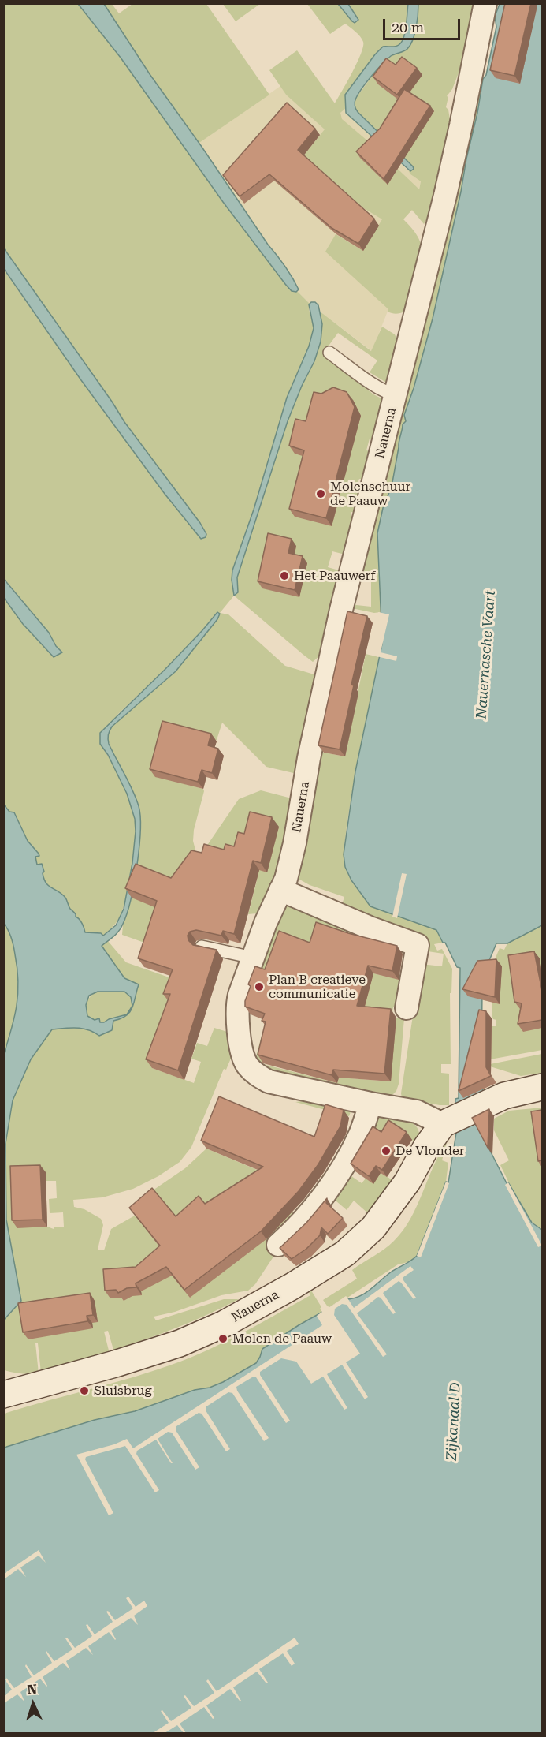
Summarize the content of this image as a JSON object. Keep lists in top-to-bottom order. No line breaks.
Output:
{"streets":{"street":["Nauerna"]},"water":["Nauernasche Vaart","Zijkanaal D"],"places":["Molenschuur de Paauw","Het Paauwerf","Plan B creatieve communicatie","De Vlonder","Molen de Paauw","Sluisbrug"],"scale_bar":"20 m","north":"top"}
